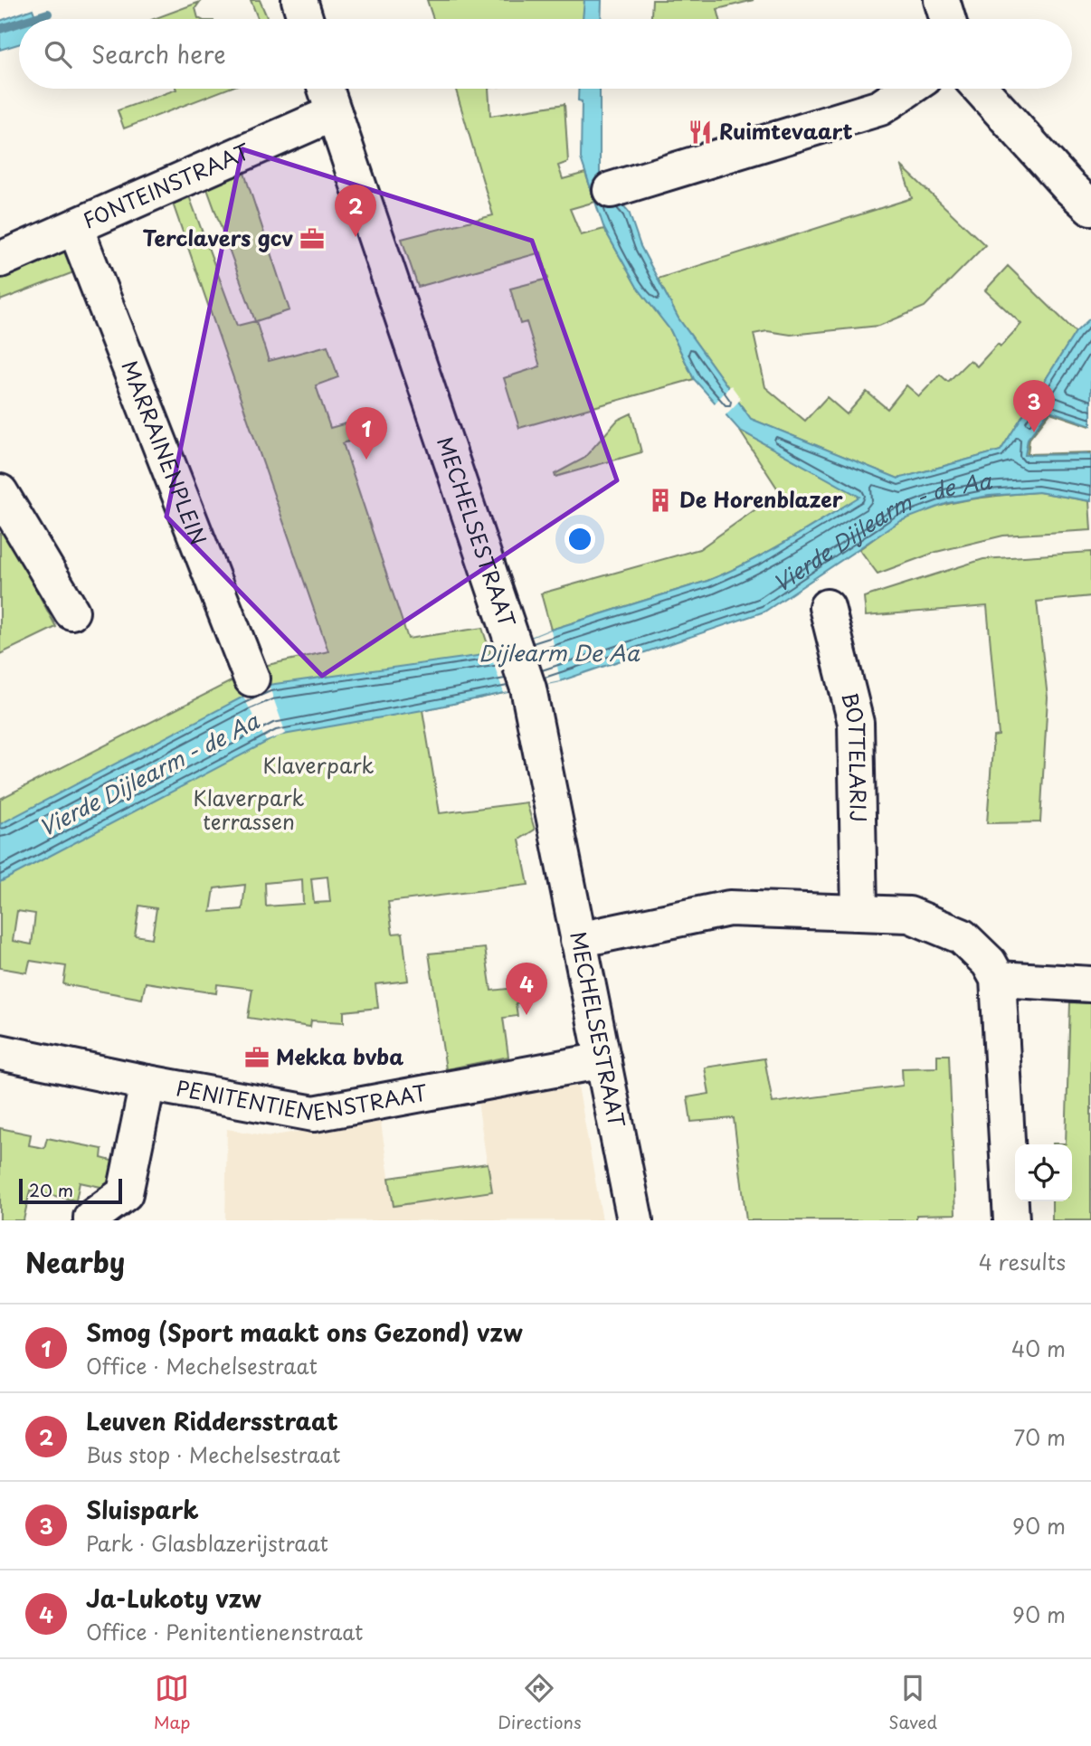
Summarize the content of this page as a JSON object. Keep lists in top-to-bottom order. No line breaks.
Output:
{"streets":{"street":["FONTEINSTRAAT","MARRAINENPLEIN","MECHELSESTRAAT","BOTTELARIJ","PENITENTIENENSTRAAT"]},"crossings":[["FONTEINSTRAAT","MARRAINENPLEIN"],["FONTEINSTRAAT","MECHELSESTRAAT"],["MECHELSESTRAAT","PENITENTIENENSTRAAT"]],"water":["Vierde Dijlearm - de Aa","Dijlearm De Aa"],"parks":["Klaverpark","Klaverpark terrassen"],"places":{"restaurant":["Ruimtevaart"],"office":["Terclavers gcv","Mekka bvba"],"building":["De Horenblazer"]},"scale_bar":"20 m","page":{"search":"Search here","pins":["2","3","1","4"],"scale":"20 m","heading":["Nearby","4 results"],"list":[{"mark":"1","name":"Smog (Sport maakt ons Gezond) vzw","note":"Office · Mechelsestraat","value":"40 m"},{"mark":"2","name":"Leuven Riddersstraat","note":"Bus stop · Mechelsestraat","value":"70 m"},{"mark":"3","name":"Sluispark","note":"Park · Glasblazerijstraat","value":"90 m"},{"mark":"4","name":"Ja-Lukoty vzw","note":"Office · Penitentienenstraat","value":"90 m"}],"nav":["Map","Directions","Saved"]}}
